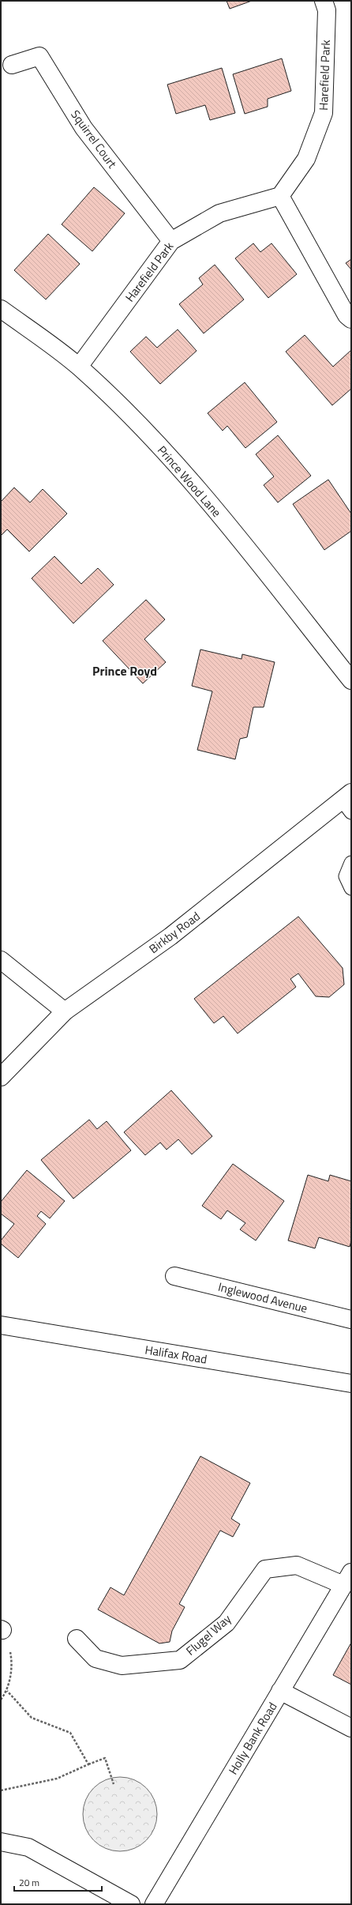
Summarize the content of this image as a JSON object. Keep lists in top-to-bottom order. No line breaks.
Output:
{"streets":{"main road":["Harefield Park","Squirrel Court","Prince Wood Lane","Birkby Road","Inglewood Avenue","Halifax Road","Flugel Way","Holly Bank Road"]},"crossings":[["Harefield Park","Squirrel Court"],["Harefield Park","Prince Wood Lane"],["Flugel Way","Holly Bank Road"]],"districts":["Prince Royd"],"scale_bar":"20 m"}
